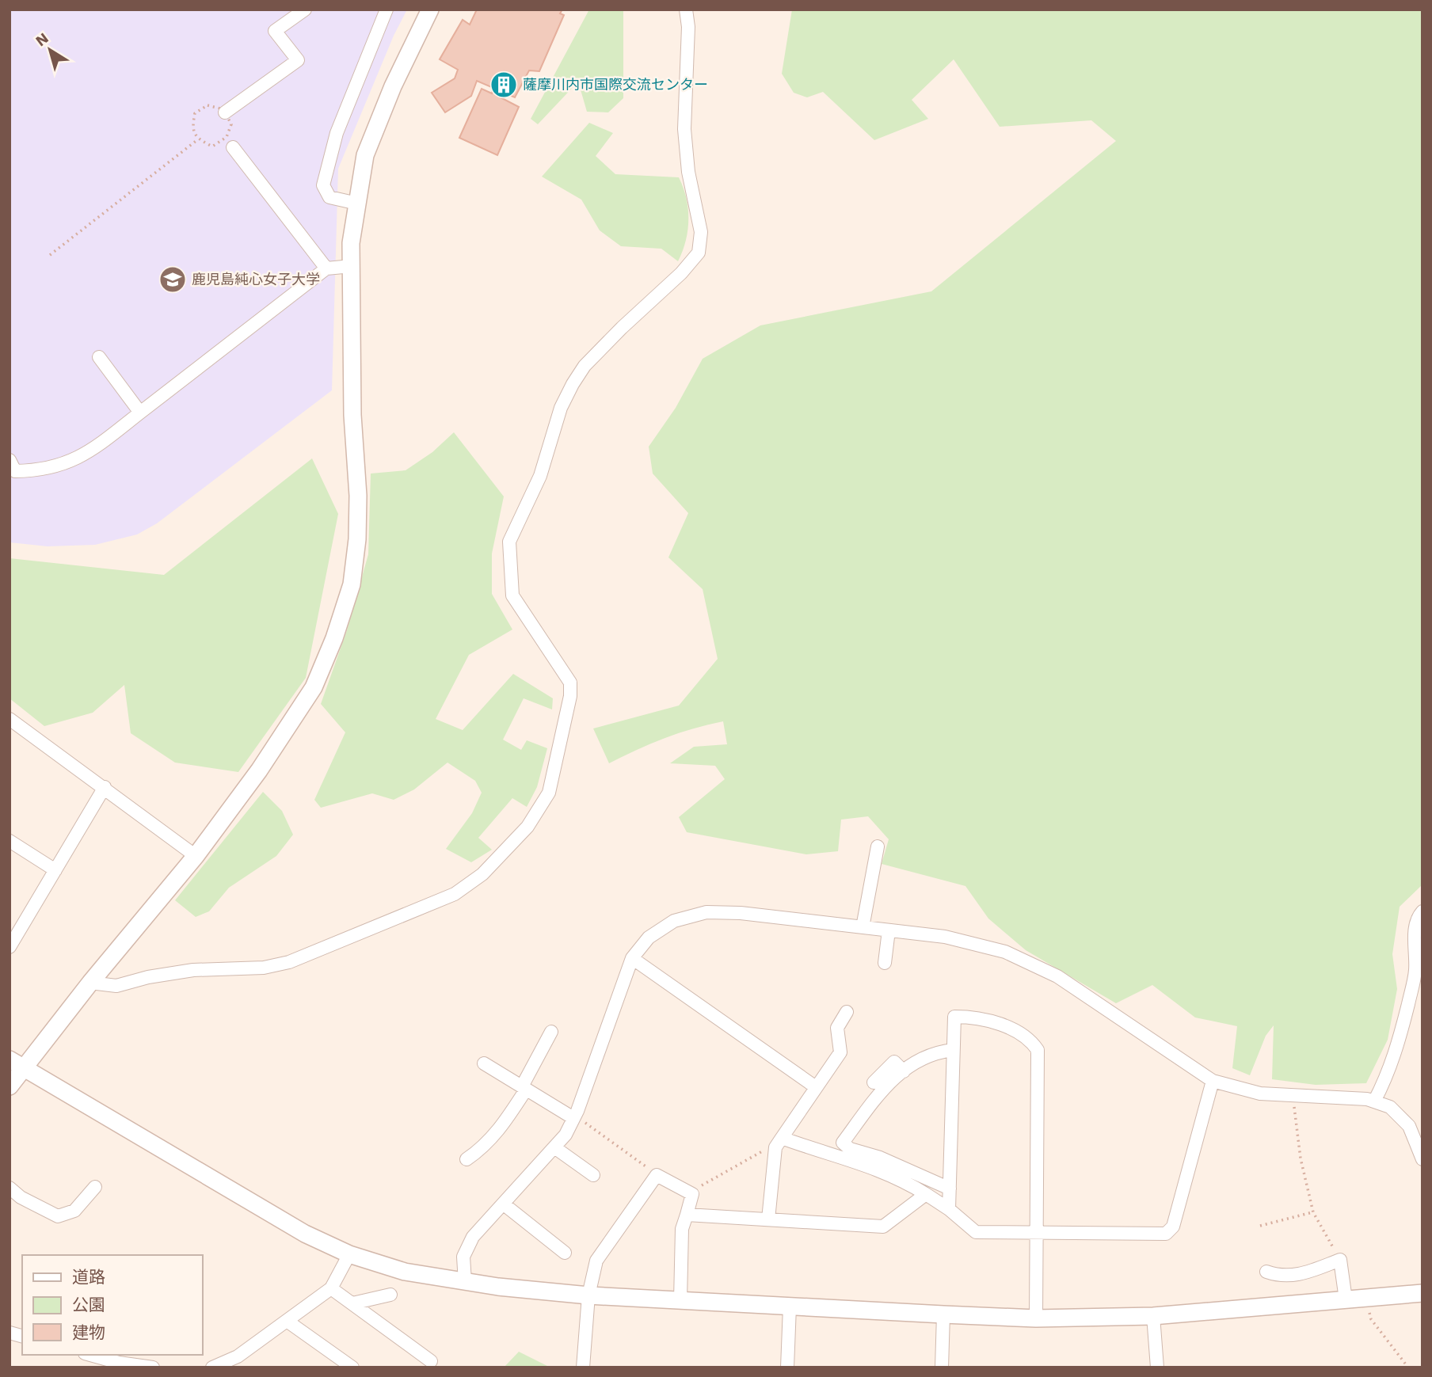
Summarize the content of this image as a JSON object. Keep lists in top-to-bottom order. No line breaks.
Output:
{"places":{"building":["薩摩川内市国際交流センター"],"school or university":["鹿児島純心女子大学"]},"legend":["道路","公園","建物"],"north":"top left"}
